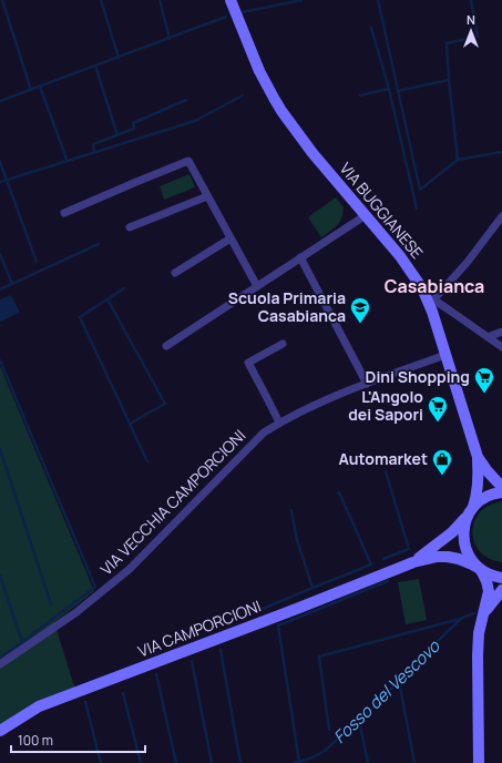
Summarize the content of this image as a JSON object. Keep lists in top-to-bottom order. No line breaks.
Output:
{"streets":{"main road":["VIA BUGGIANESE","VIA CAMPORCIONI"],"street":["VIA VECCHIA CAMPORCIONI"]},"crossings":[["VIA BUGGIANESE","VIA VECCHIA CAMPORCIONI"]],"districts":["Casabianca"],"water":["Fosso del Vescovo"],"places":{"school or university":["Scuola Primaria Casabianca"],"supermarket":["Dini Shopping","L'Angolo dei Sapori"],"shop":["Automarket"]},"scale_bar":"100 m","north":"top"}
